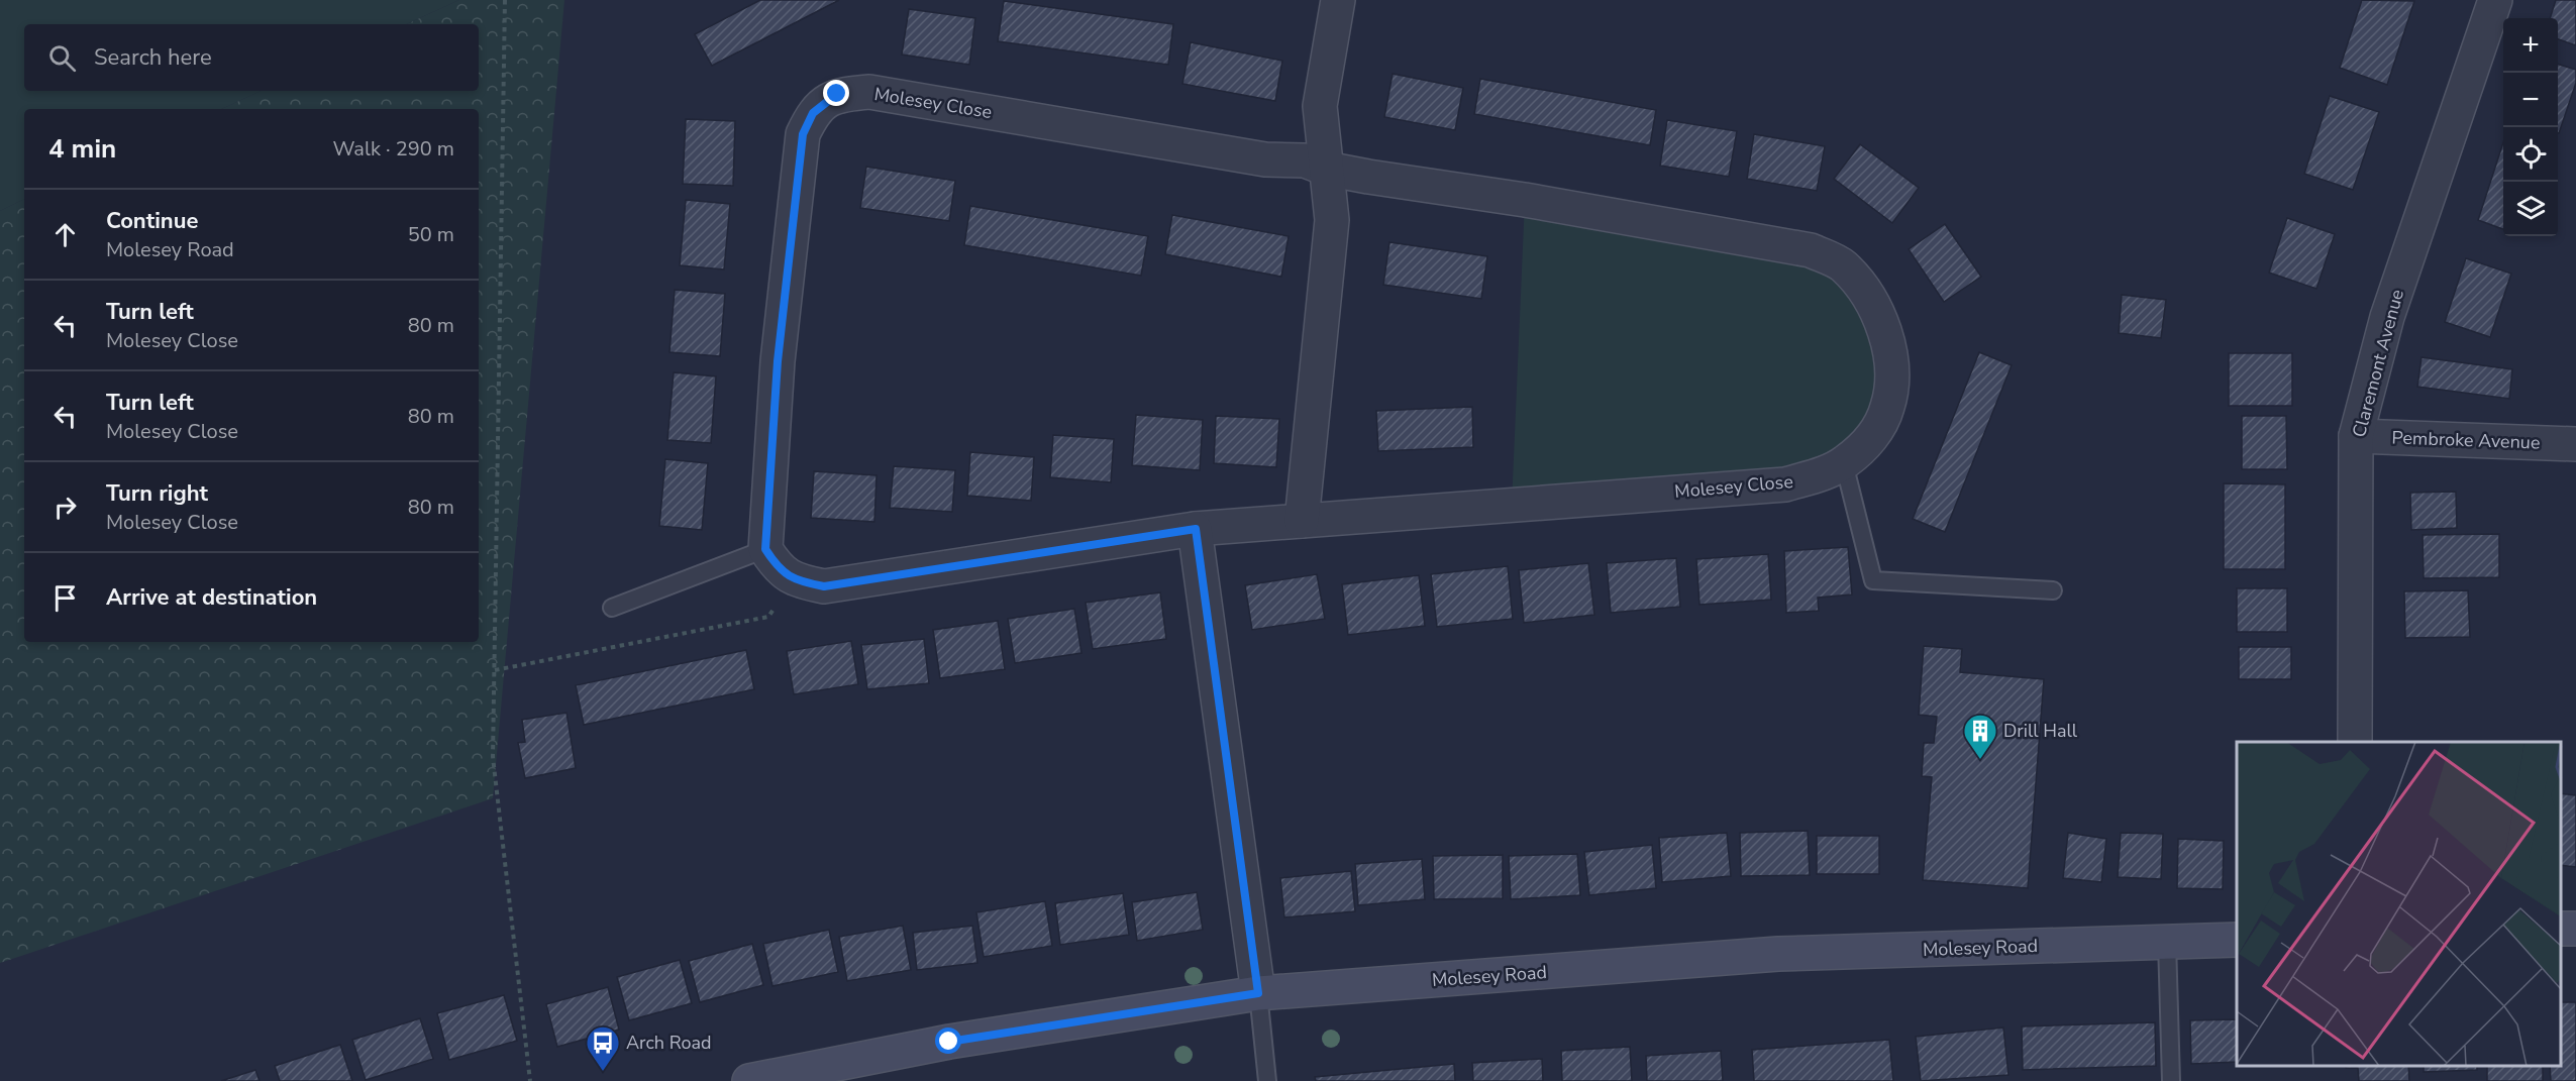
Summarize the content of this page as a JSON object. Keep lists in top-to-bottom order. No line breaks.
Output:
{"streets":{"street":["Molesey Close","Claremont Avenue","Pembroke Avenue","Molesey Road"]},"crossings":[["Claremont Avenue","Pembroke Avenue"]],"places":{"building":["Drill Hall"],"bus stop":["Arch Road"]},"page":{"map_buttons":["+","−"],"search":"Search here","heading":["4 min","Walk · 290 m"],"list":[["Continue","Molesey Road","50 m"],["Turn left","Molesey Close","80 m"],["Turn left","Molesey Close","80 m"],["Turn right","Molesey Close","80 m"],"Arrive at destination"]}}
